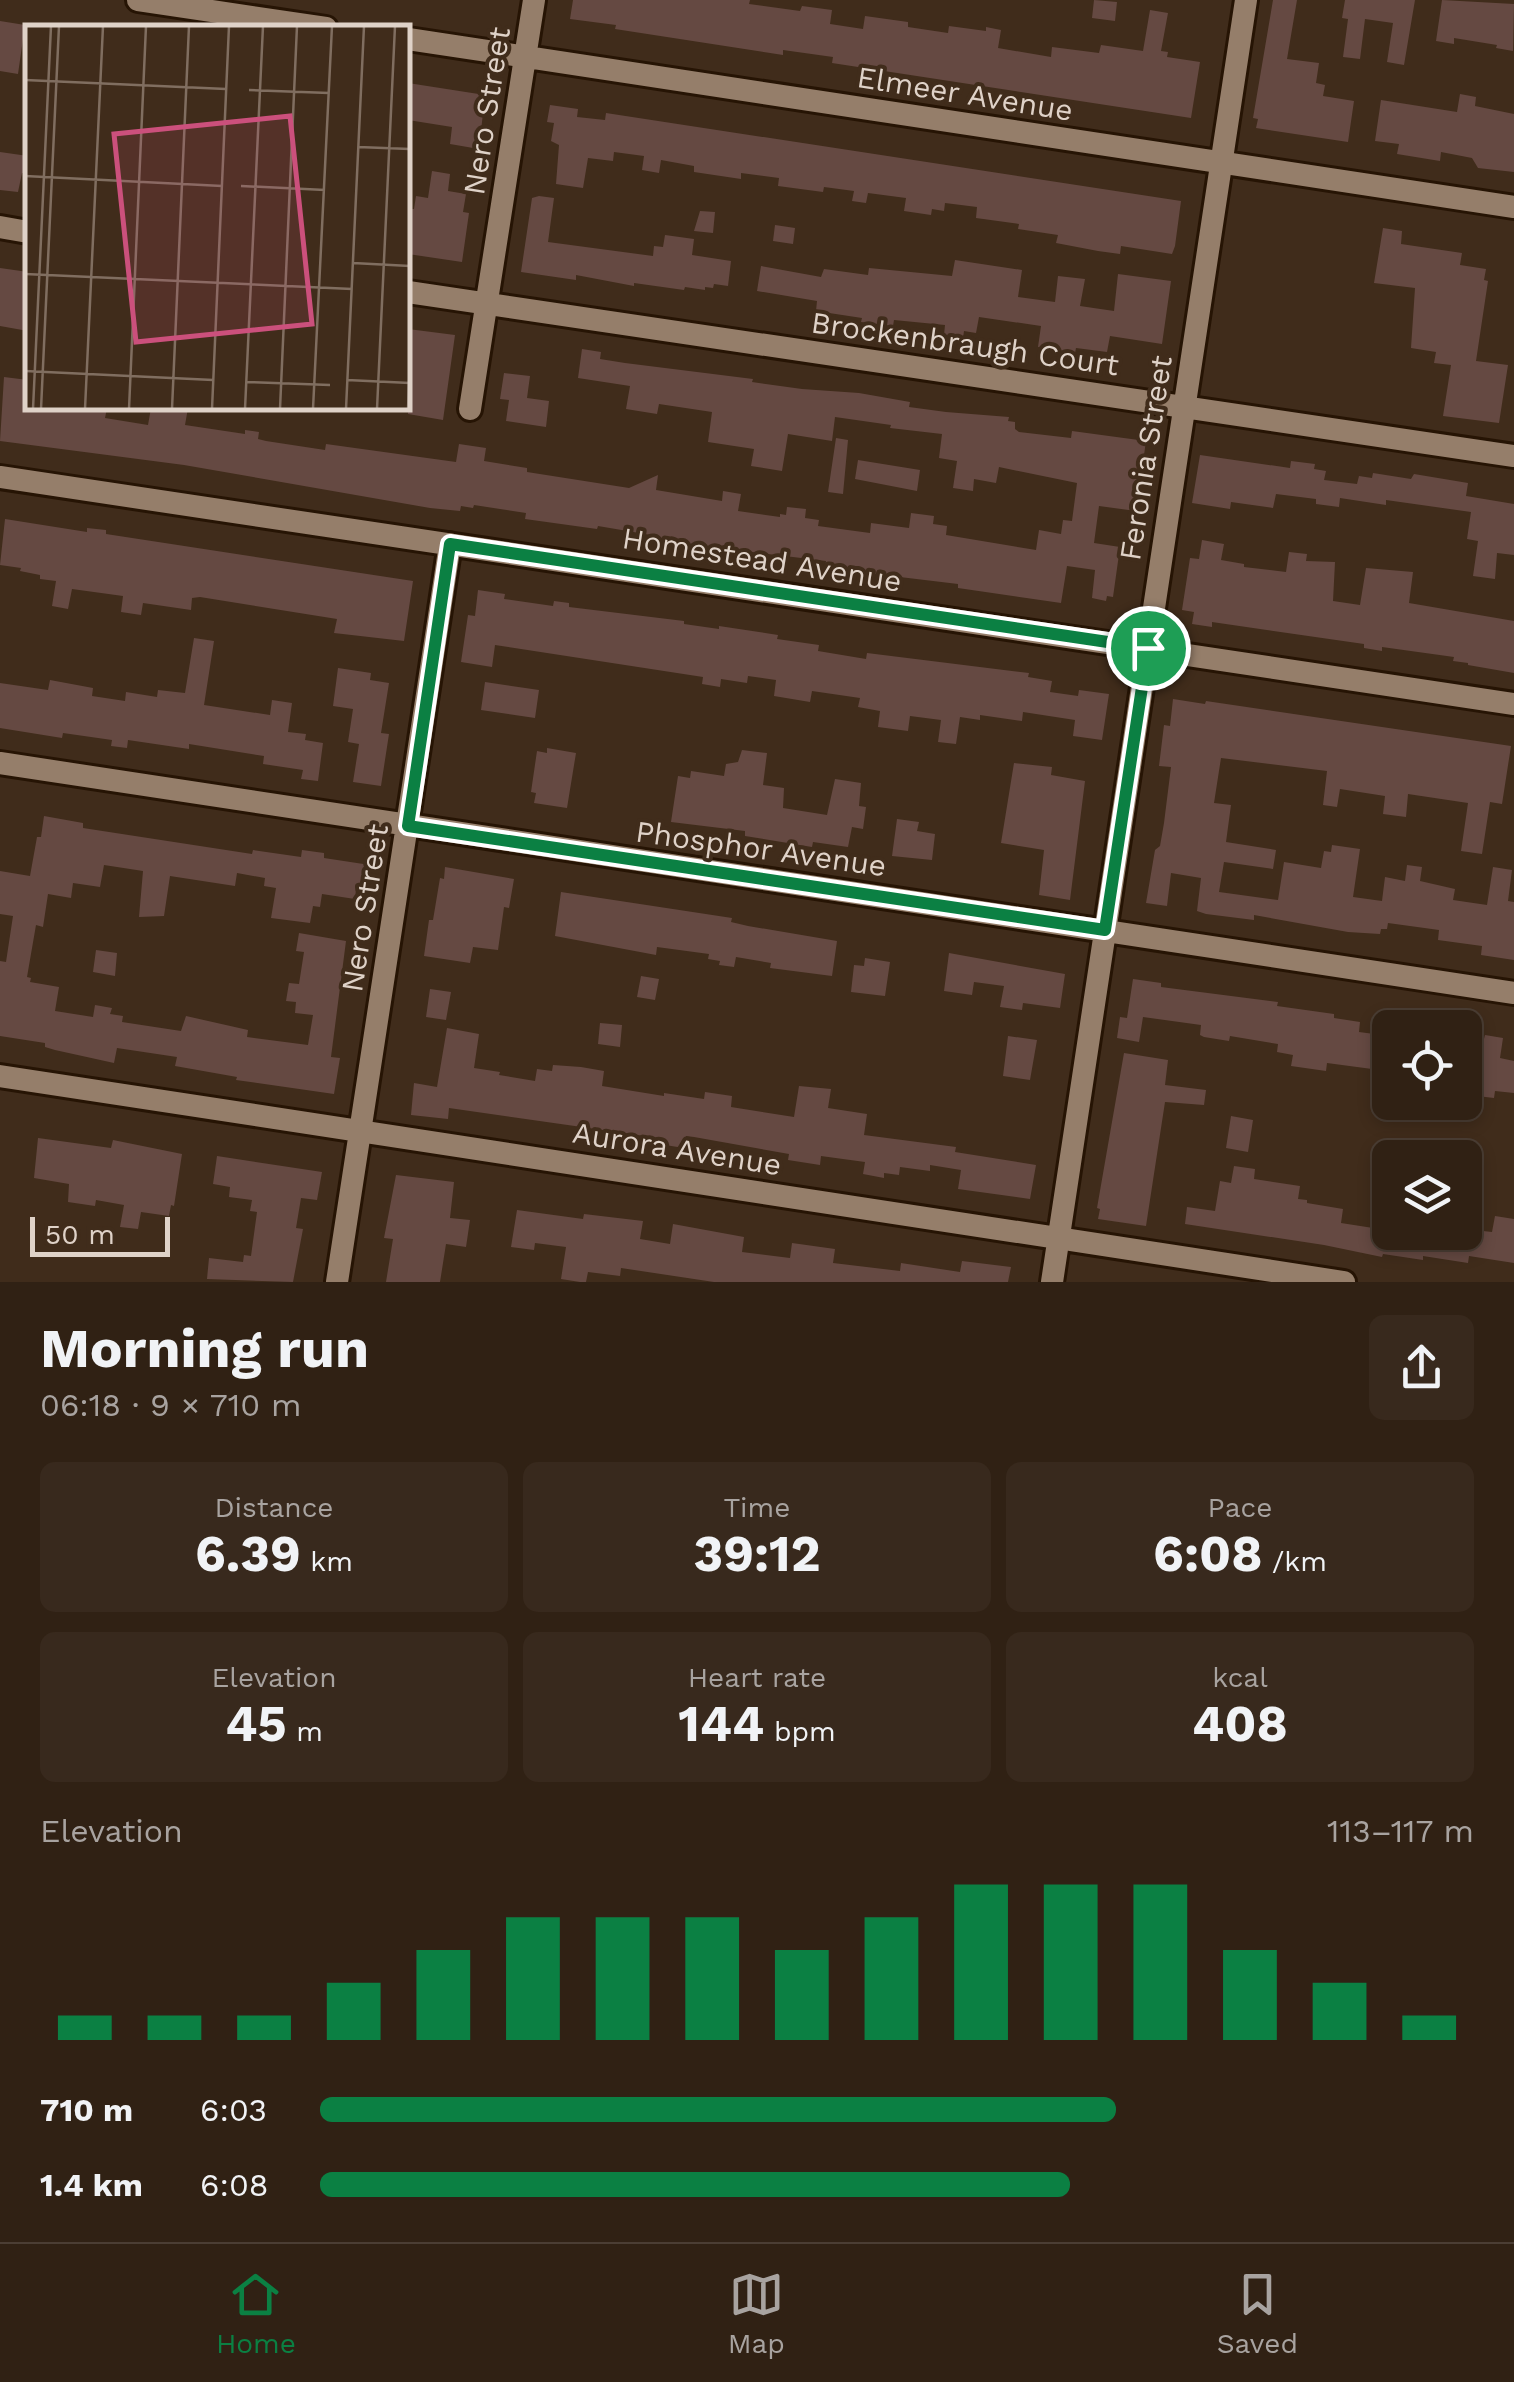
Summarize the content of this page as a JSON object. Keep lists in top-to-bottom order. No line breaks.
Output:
{"streets":{"street":["Elmeer Avenue","Nero Street","Brockenbraugh Court","Feronia Street","Homestead Avenue","Phosphor Avenue","Aurora Avenue"]},"crossings":[["Elmeer Avenue","Nero Street"],["Elmeer Avenue","Feronia Street"],["Nero Street","Brockenbraugh Court"],["Nero Street","Homestead Avenue"],["Nero Street","Phosphor Avenue"],["Nero Street","Aurora Avenue"],["Brockenbraugh Court","Feronia Street"],["Feronia Street","Homestead Avenue"],["Feronia Street","Phosphor Avenue"],["Feronia Street","Aurora Avenue"]],"scale_bar":"50 m","page":{"scale":"50 m","heading":["Morning run","06:18 · 9 × 710 m"],"stats":[["Distance","6.39 km"],["Time","39:12"],["Pace","6:08 /km"],["Elevation","45 m"],["Heart rate","144 bpm"],["kcal","408"]],"chart":["Elevation","113–117 m"],"list":[{"name":"710 m","note":"6:03"},{"name":"1.4 km","note":"6:08"}],"tabs":["Home","Map","Saved"]}}
